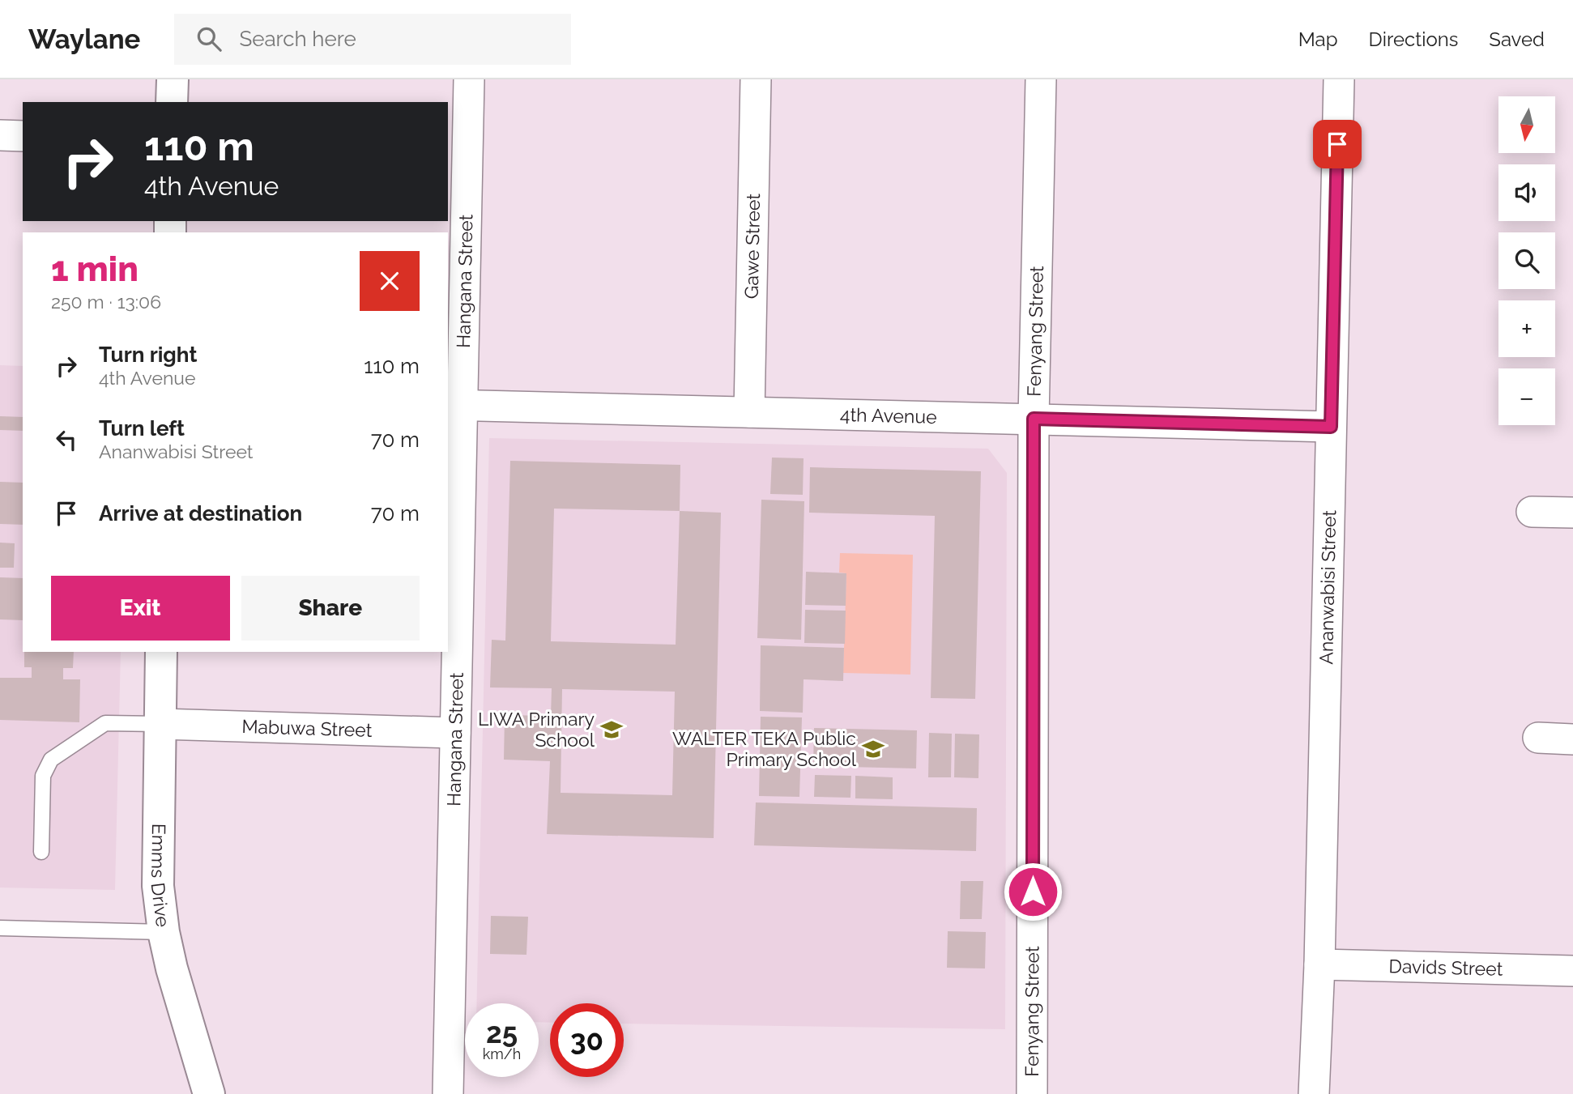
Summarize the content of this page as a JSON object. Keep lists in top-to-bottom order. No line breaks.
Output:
{"streets":{"street":["Gawe Street","Hangana Street","Fenyang Street","4th Avenue","Ananwabisi Street","Mabuwa Street","Emms Drive","Davids Street"]},"crossings":[["Gawe Street","4th Avenue"],["Hangana Street","4th Avenue"],["Hangana Street","Mabuwa Street"],["Fenyang Street","4th Avenue"],["4th Avenue","Ananwabisi Street"],["Ananwabisi Street","Davids Street"],["Mabuwa Street","Emms Drive"]],"places":{"school or university":["LIWA Primary School","WALTER TEKA Public Primary School"]},"north":"bottom","page":{"header":"Waylane","search":"Search here","nav":["Map","Directions","Saved"],"map_buttons":["+","−"],"turn":["110 m","4th Avenue"],"heading":["1 min","250 m · 13:06"],"list":[{"name":"Turn right","note":"4th Avenue","value":"110 m"},{"name":"Turn left","note":"Ananwabisi Street","value":"70 m"},{"name":"Arrive at destination","value":"70 m"}],"buttons":["Exit","Share"],"speed":"25 km/h","limit":"30"}}
